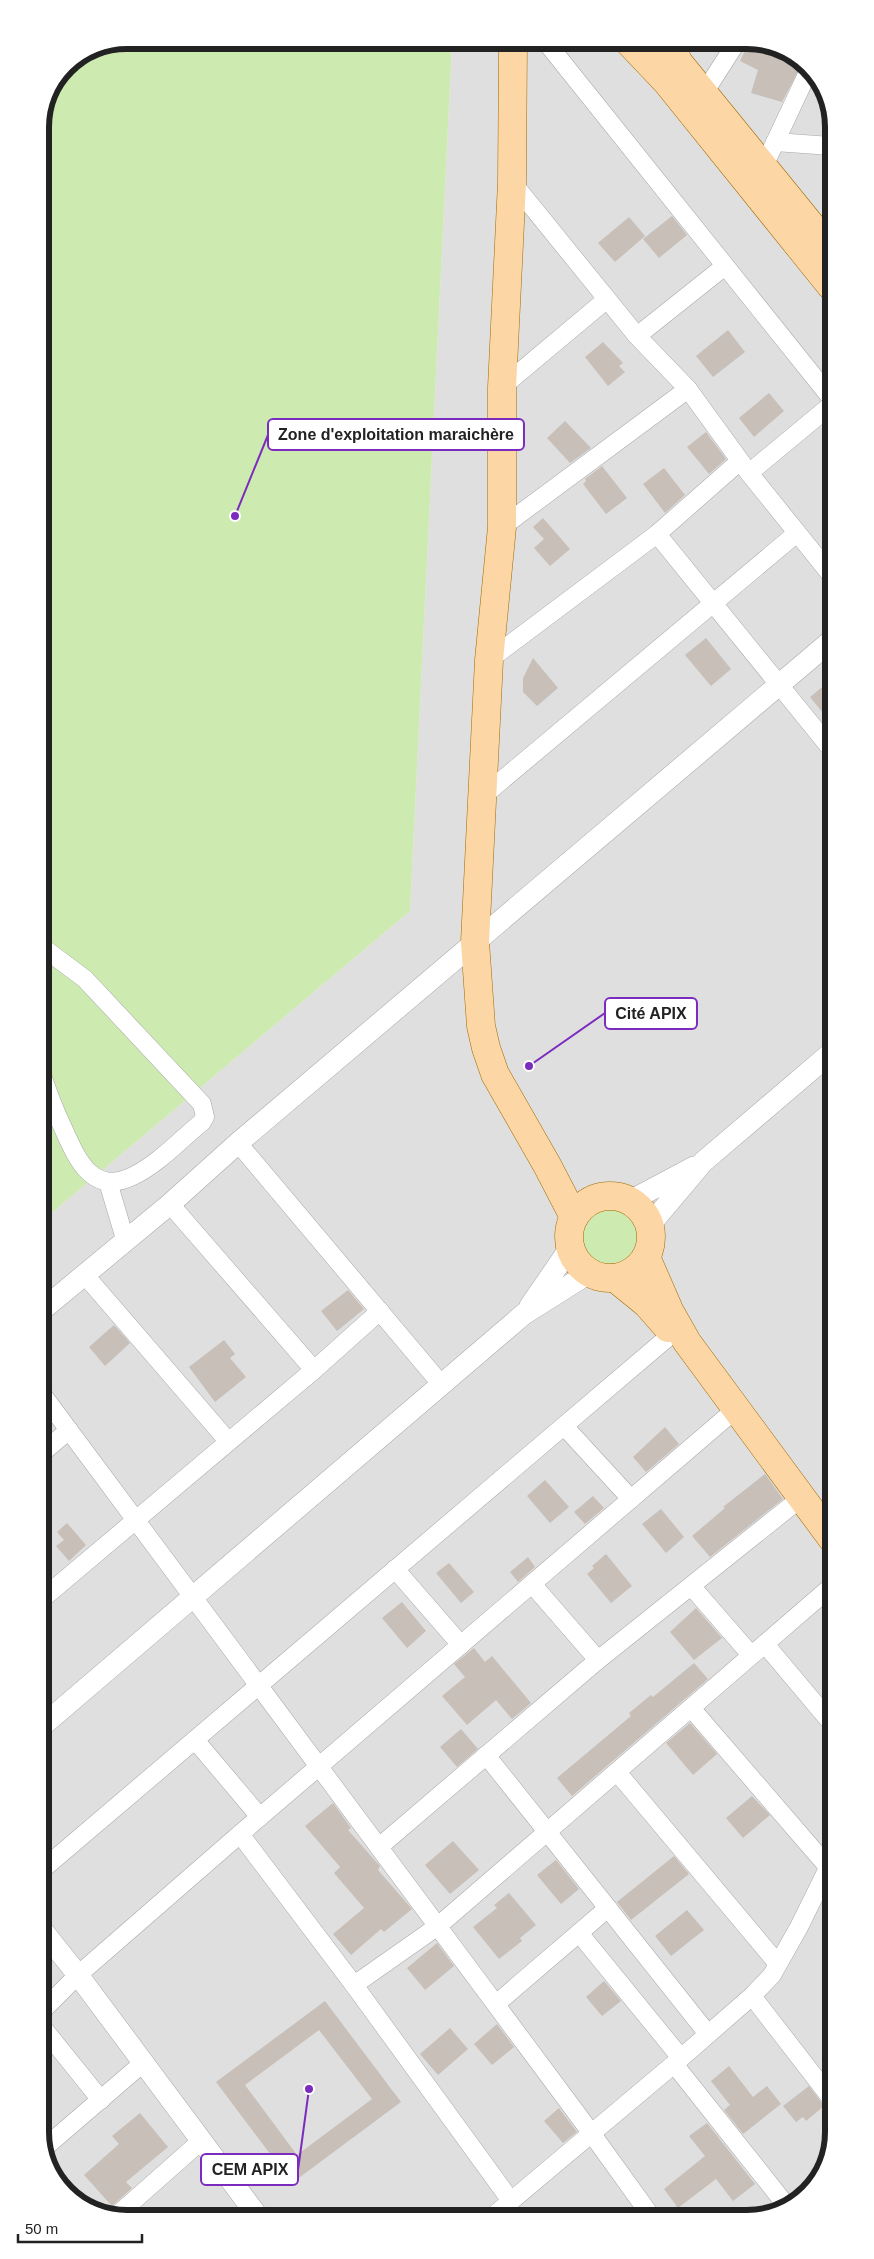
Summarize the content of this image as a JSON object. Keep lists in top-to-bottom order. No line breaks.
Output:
{"places":["Zone d'exploitation maraichère","Cité APIX","CEM APIX"],"scale_bar":"50 m"}
